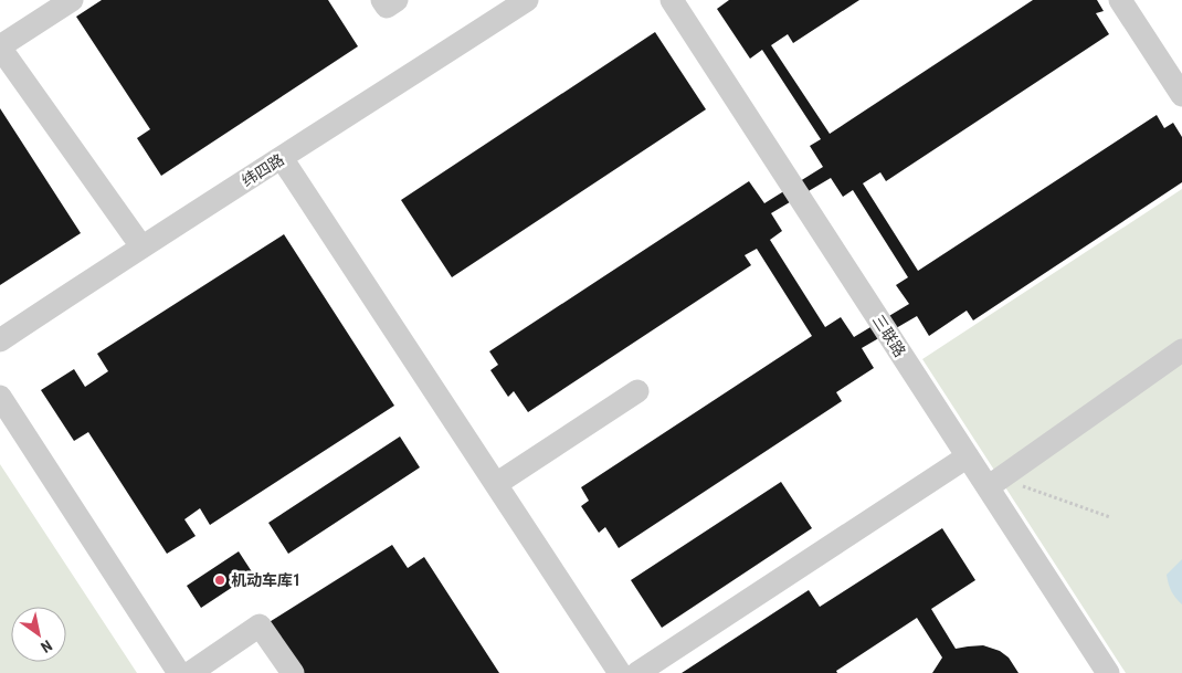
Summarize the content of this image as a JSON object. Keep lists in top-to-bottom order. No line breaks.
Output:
{"streets":{"street":["纬四路","三联路"]},"places":["机动车库1"],"north":"bottom right"}
